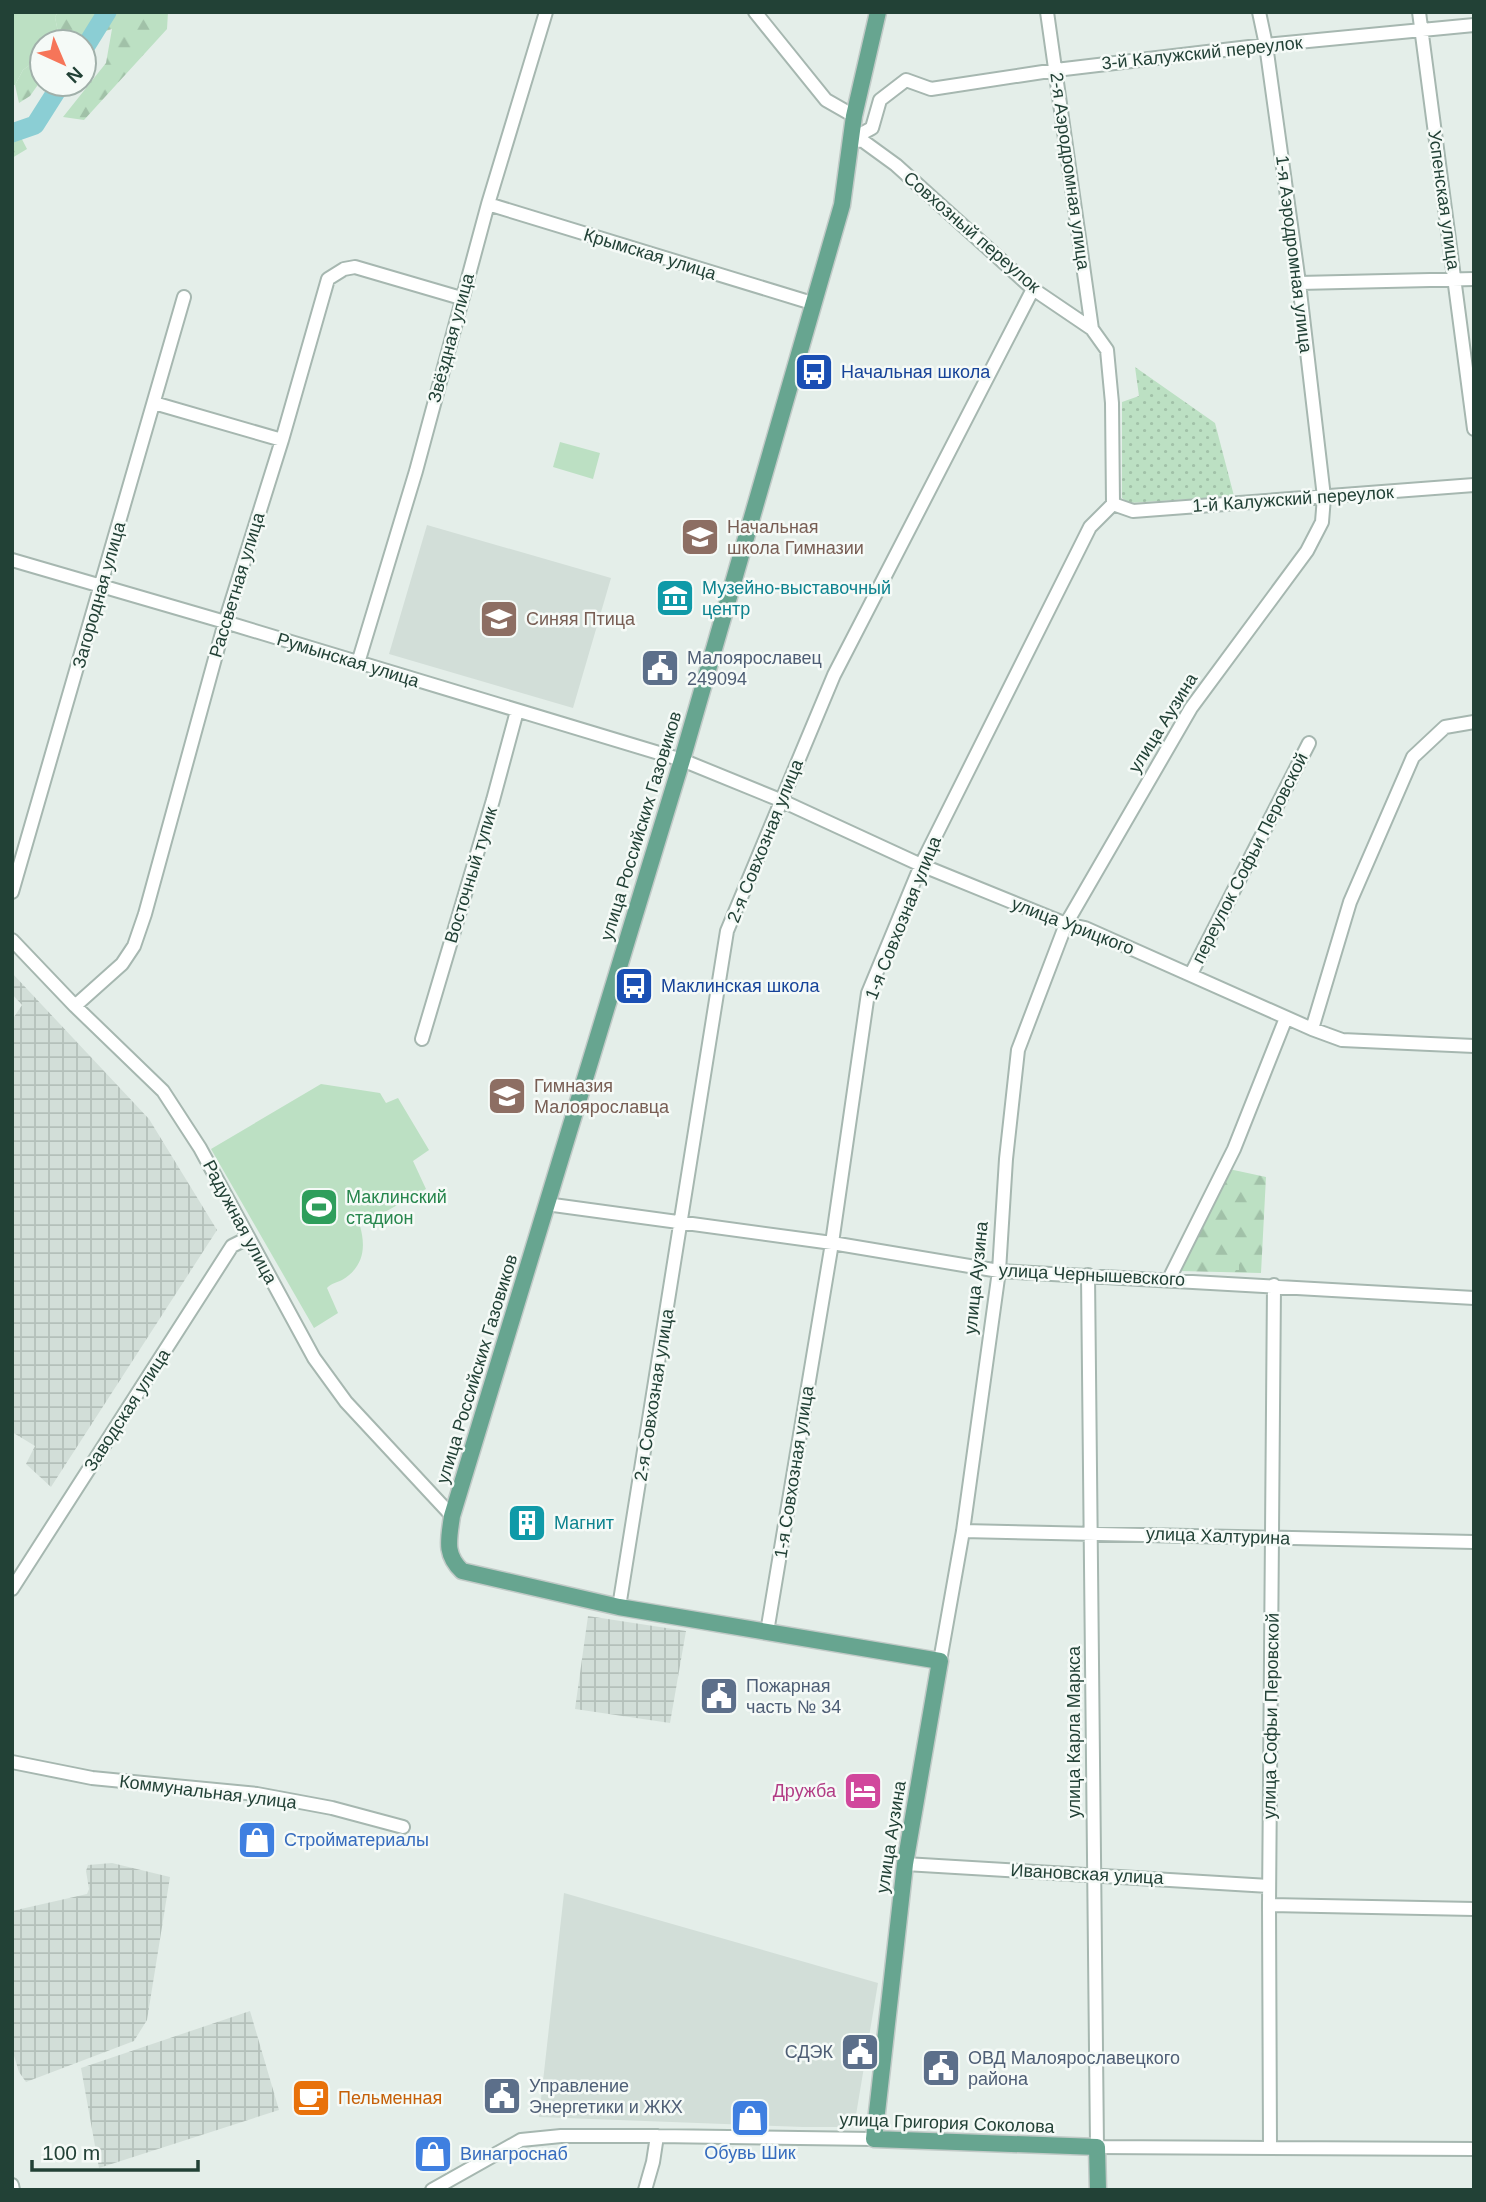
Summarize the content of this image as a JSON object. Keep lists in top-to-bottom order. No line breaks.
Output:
{"streets":{"main road":["улица Аузина","улица Российских Газовиков","улица Карла Маркса","улица Григория Соколова"],"street":["3-й Калужский переулок","2-я Аэродромная улица","Успенская улица","Совхозный переулок","Крымская улица","1-я Аэродромная улица","Звёздная улица","1-й Калужский переулок","Рассветная улица","Загородная улица","Румынская улица","2-я Совхозная улица","переулок Софьи Перовской","Восточный тупик","1-я Совхозная улица","улица Урицкого","Радужная улица","улица Чернышевского","Заводская улица","улица Халтурина","улица Софьи Перовской","Коммунальная улица","Ивановская улица"]},"crossings":[["3-й Калужский переулок","2-я Аэродромная улица"],["3-й Калужский переулок","Успенская улица"],["3-й Калужский переулок","Совхозный переулок"],["3-й Калужский переулок","1-я Аэродромная улица"],["3-й Калужский переулок","улица Российских Газовиков"],["2-я Аэродромная улица","Совхозный переулок"],["Совхозный переулок","улица Российских Газовиков"],["Совхозный переулок","2-я Совхозная улица"],["Крымская улица","Звёздная улица"],["Крымская улица","улица Российских Газовиков"],["1-я Аэродромная улица","1-й Калужский переулок"],["1-я Аэродромная улица","улица Аузина"],["Звёздная улица","Рассветная улица"],["Звёздная улица","Румынская улица"],["1-й Калужский переулок","улица Аузина"],["1-й Калужский переулок","1-я Совхозная улица"],["Рассветная улица","Румынская улица"],["Рассветная улица","Радужная улица"],["Загородная улица","Румынская улица"],["Румынская улица","улица Российских Газовиков"],["Румынская улица","Восточный тупик"],["Румынская улица","улица Урицкого"],["улица Аузина","улица Урицкого"],["улица Аузина","улица Чернышевского"],["улица Аузина","улица Халтурина"],["улица Аузина","Ивановская улица"],["улица Аузина","улица Григория Соколова"],["улица Российских Газовиков","2-я Совхозная улица"],["улица Российских Газовиков","улица Урицкого"],["улица Российских Газовиков","Радужная улица"],["улица Российских Газовиков","улица Чернышевского"],["2-я Совхозная улица","улица Урицкого"],["2-я Совхозная улица","улица Чернышевского"],["переулок Софьи Перовской","улица Урицкого"],["1-я Совхозная улица","улица Урицкого"],["1-я Совхозная улица","улица Чернышевского"],["Радужная улица","Заводская улица"],["улица Чернышевского","улица Софьи Перовской"],["улица Чернышевского","улица Карла Маркса"],["улица Халтурина","улица Софьи Перовской"],["улица Халтурина","улица Карла Маркса"],["улица Софьи Перовской","Ивановская улица"],["улица Софьи Перовской","улица Григория Соколова"],["улица Карла Маркса","Ивановская улица"],["улица Карла Маркса","улица Григория Соколова"]],"places":{"bus stop":["Начальная школа","Маклинская школа"],"school or university":["Начальная школа Гимназии","Синяя Птица","Гимназия Малоярославца"],"museum":["Музейно-выставочный центр"],"public building":["Малоярославец 249094","Пожарная часть № 34","СДЭК","ОВД Малоярославецкого района","Управление Энергетики и ЖКХ"],"sports":["Маклинский стадион"],"building":["Магнит"],"hotel":["Дружба"],"shop":["Стройматериалы","Обувь Шик","Винагроснаб"],"cafe":["Пельменная"]},"scale_bar":"100 m","north":"bottom right"}
